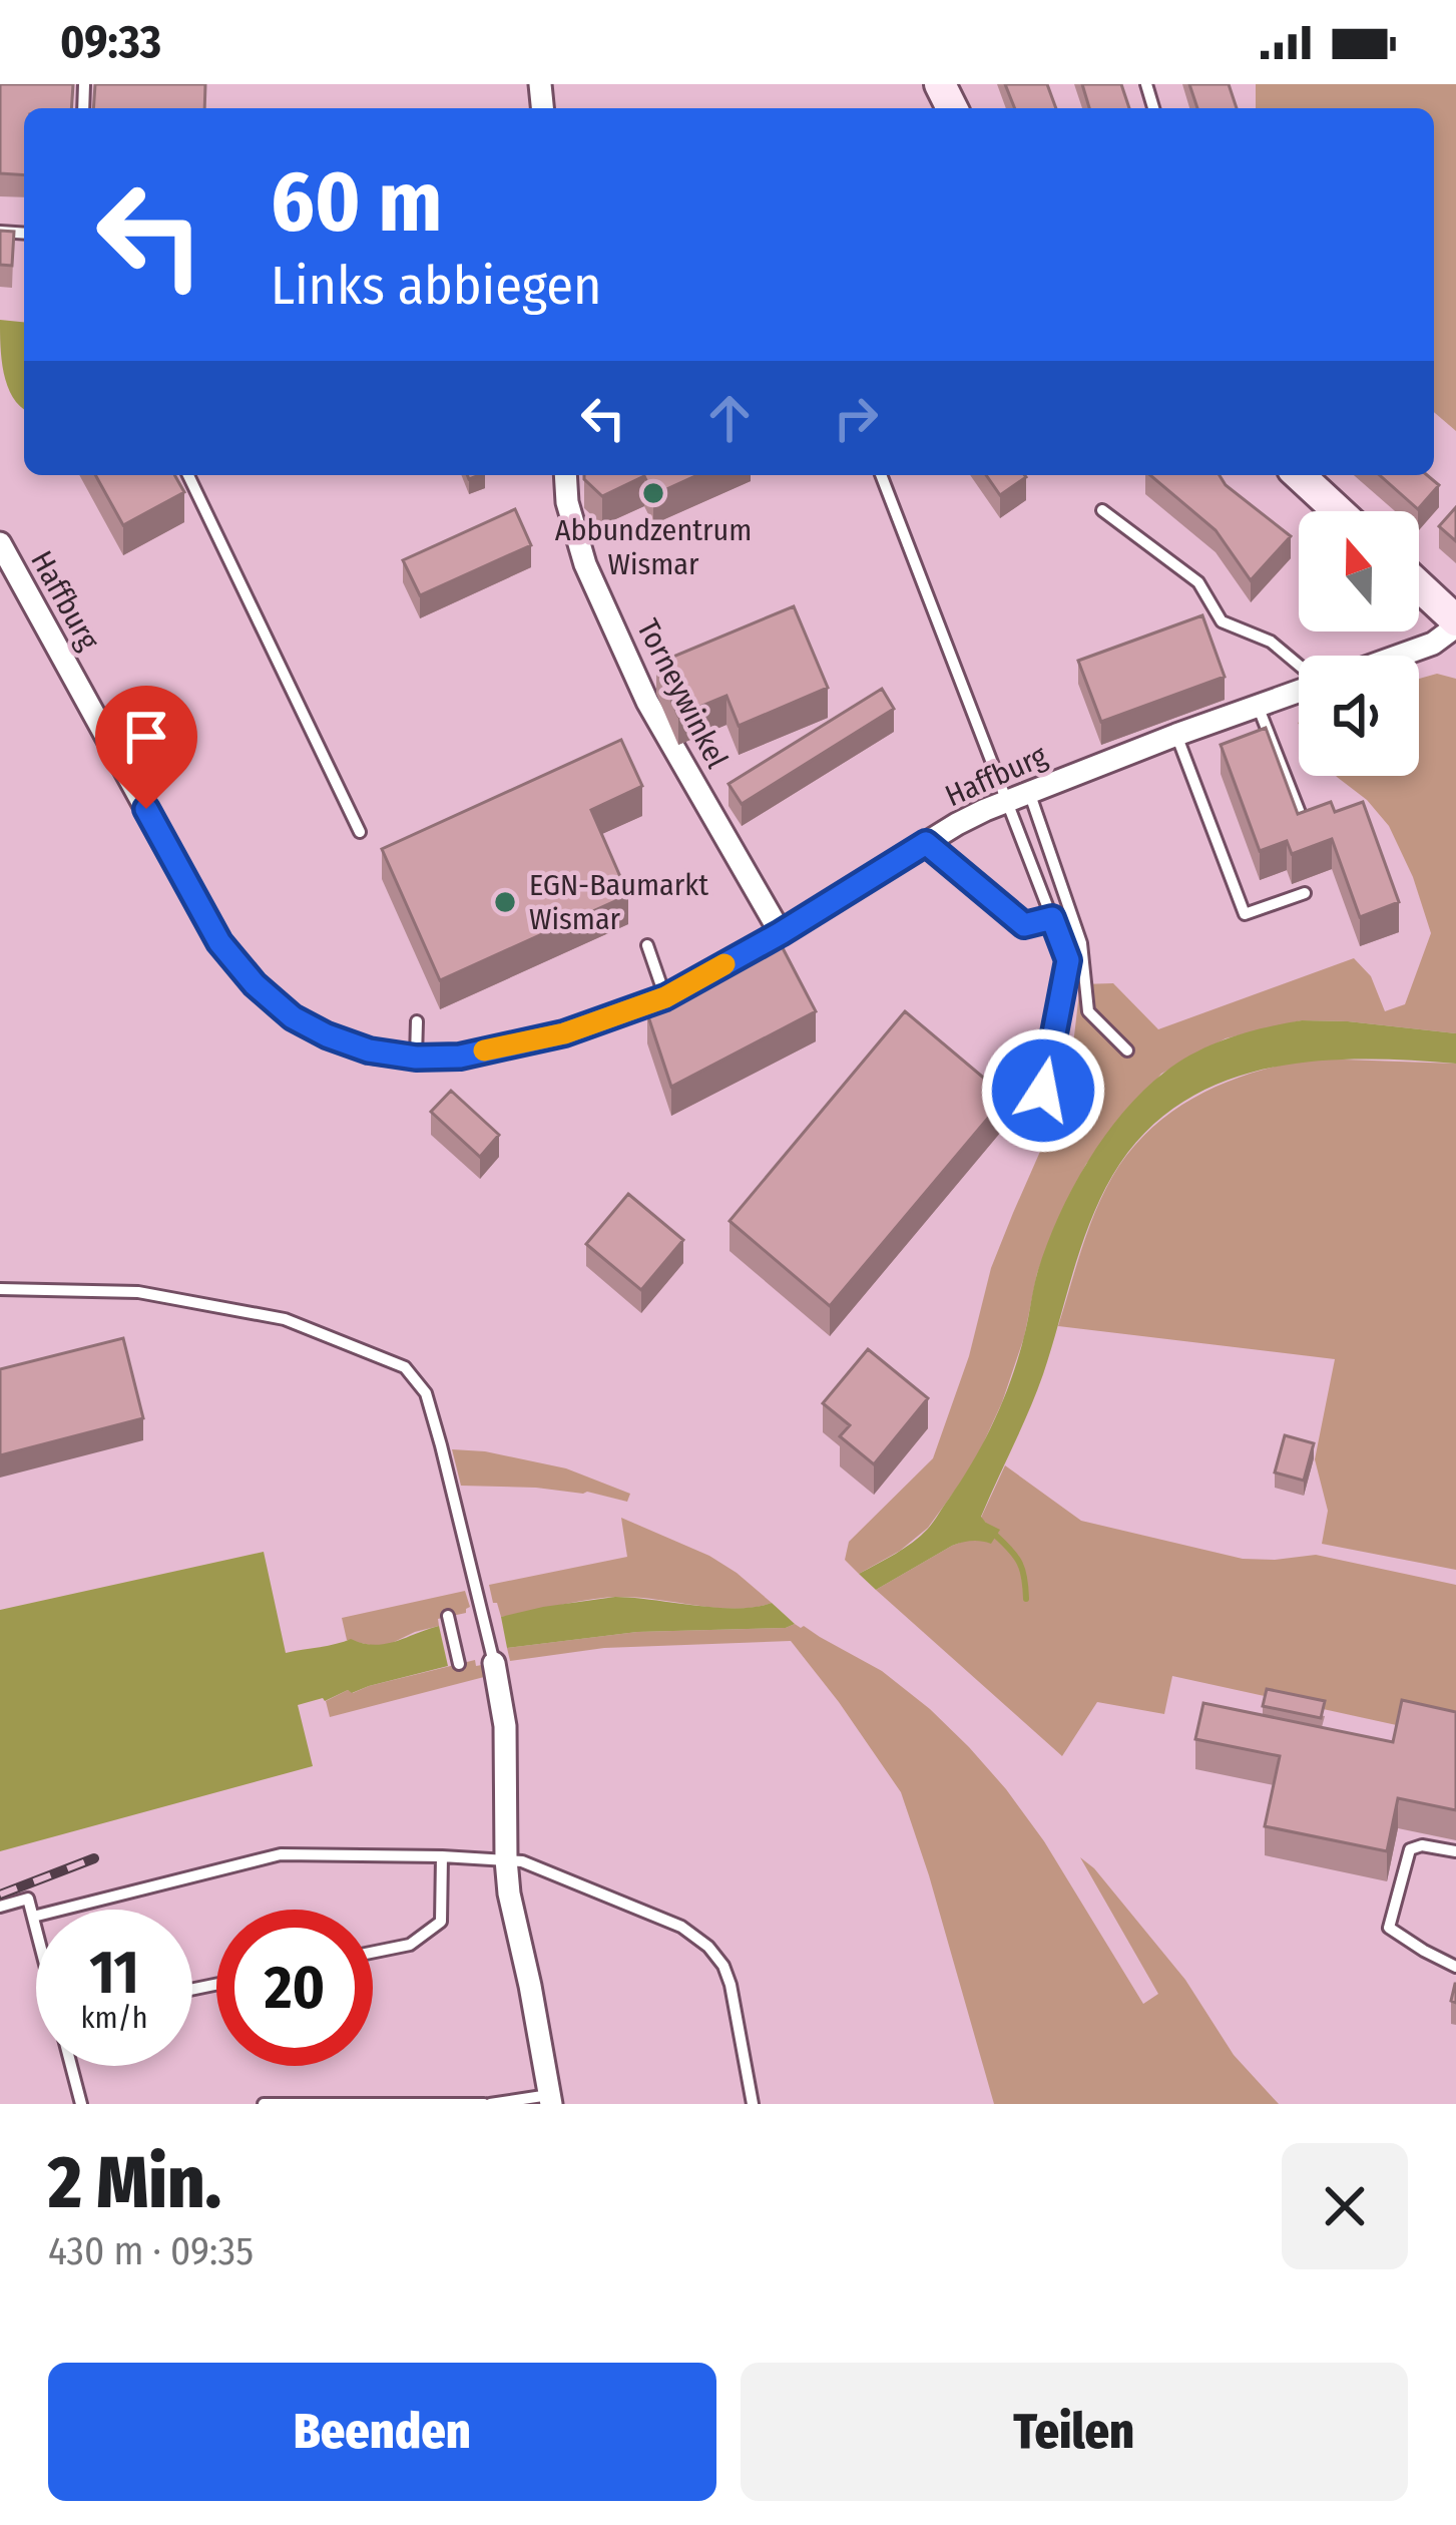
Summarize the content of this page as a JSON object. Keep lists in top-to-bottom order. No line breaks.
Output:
{"streets":{"street":["Haffburg","Torneywinkel"]},"crossings":[["Haffburg","Torneywinkel"]],"places":["Abbundzentrum Wismar","EGN-Baumarkt Wismar"],"north":"top","page":{"status":"09:33","turn":["60 m","Links abbiegen"],"speed":"11 km/h","limit":"20","heading":["2 Min.","430 m · 09:35"],"buttons":["Beenden","Teilen"]}}
